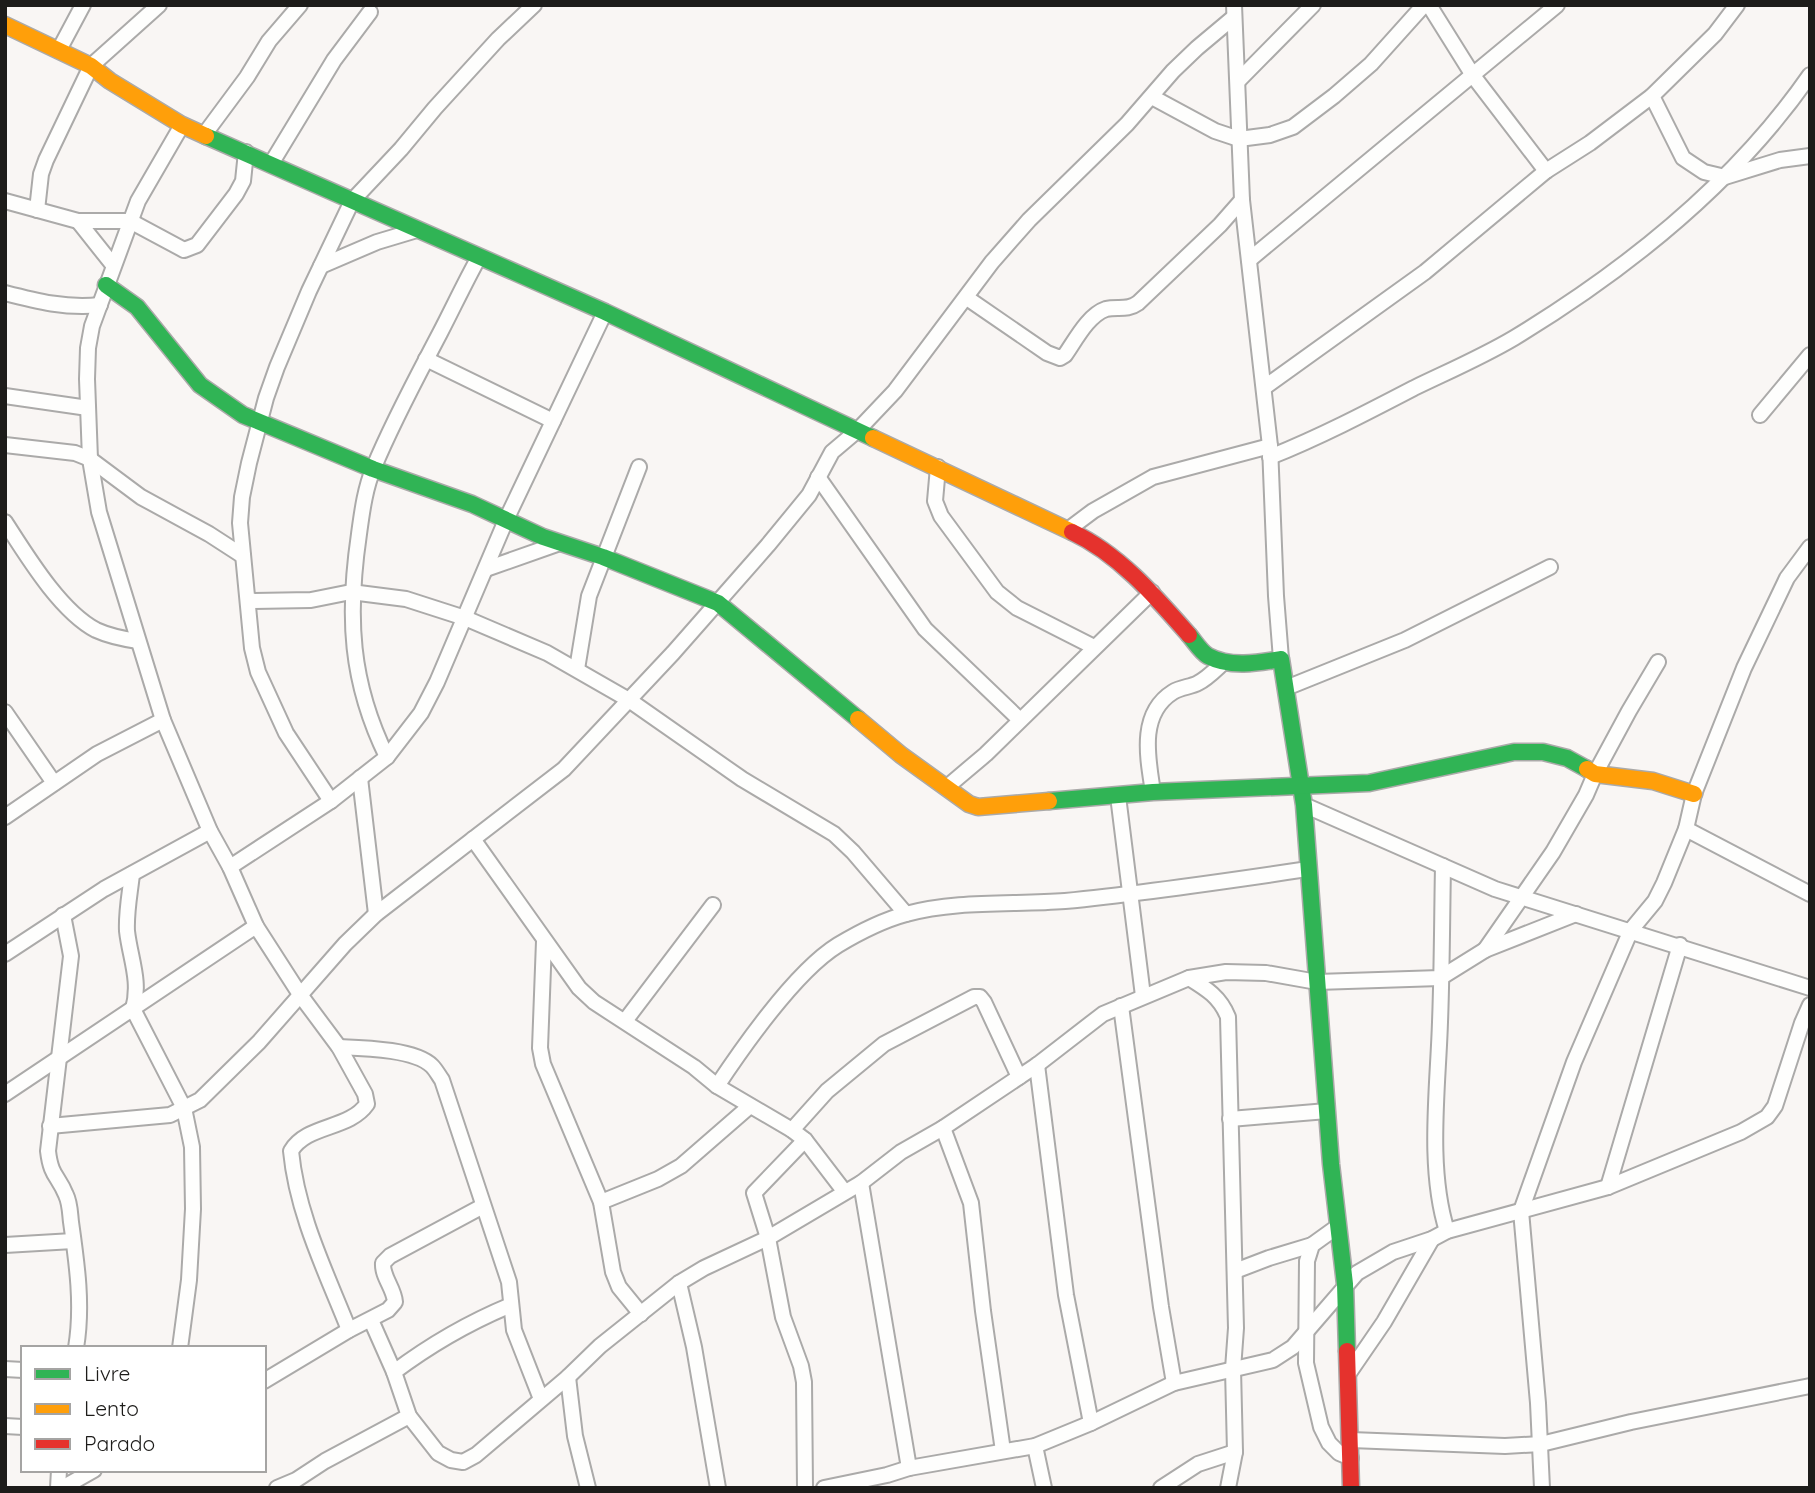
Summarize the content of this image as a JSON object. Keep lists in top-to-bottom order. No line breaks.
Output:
{"legend":["Livre","Lento","Parado"]}
